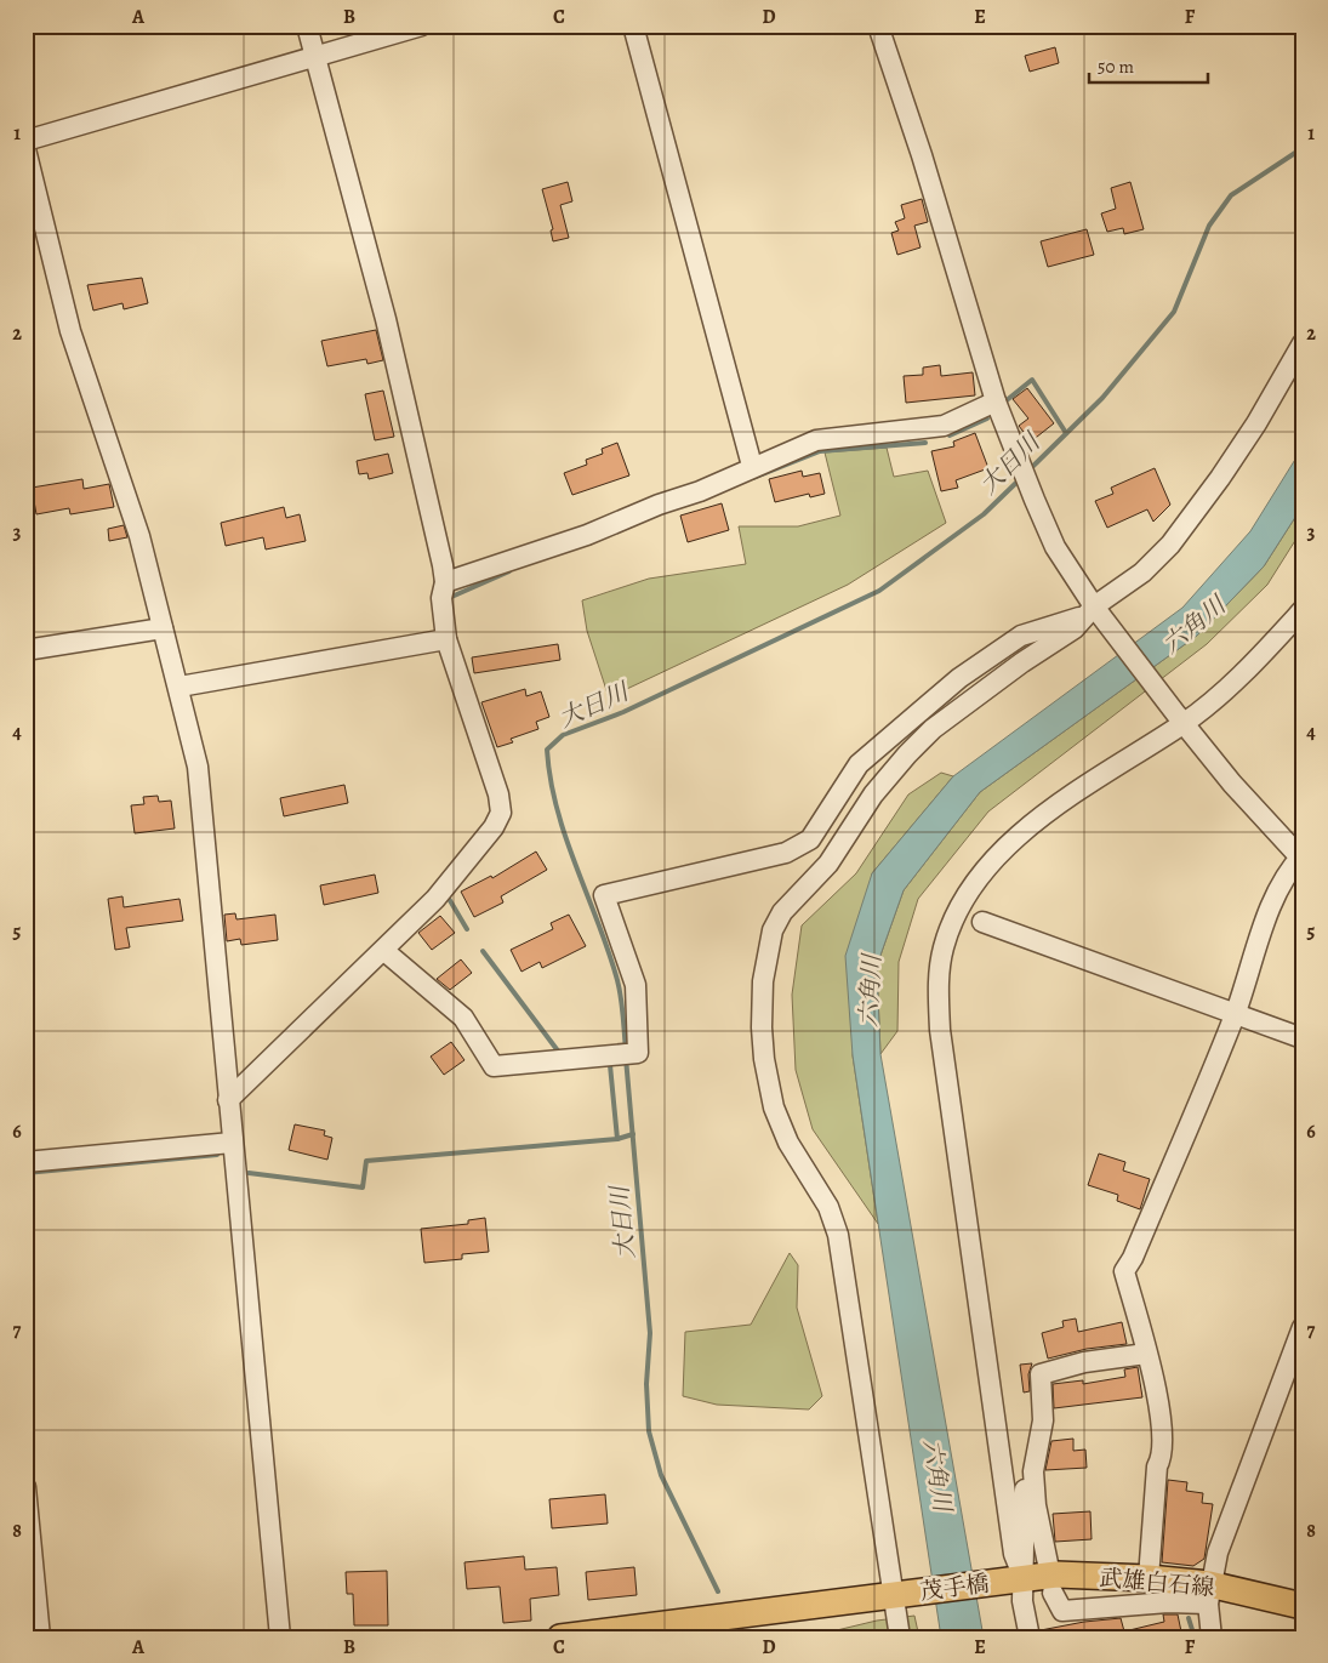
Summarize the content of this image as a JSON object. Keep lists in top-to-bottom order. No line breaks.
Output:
{"streets":{"main road":["武雄白石線","茂手橋"]},"crossings":[["武雄白石線","茂手橋"]],"water":["大日川","六角川"],"scale_bar":"50 m","grid":{"columns":["A","B","C","D","E","F"],"rows":["1","2","3","4","5","6","7","8"]}}
